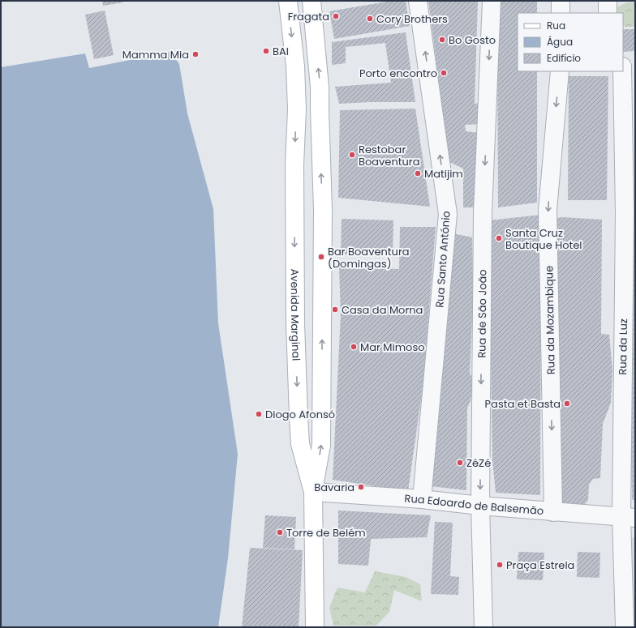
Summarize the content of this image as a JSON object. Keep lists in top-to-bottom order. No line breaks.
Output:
{"streets":{"main road":["Avenida Marginal"],"street":["Rua Santo António","Rua de São João","Rua da Mozambique","Rua da Luz","Rua Edoardo de Balsemão"]},"crossings":[["Rua Santo António","Rua Edoardo de Balsemão"],["Rua de São João","Rua Edoardo de Balsemão"],["Avenida Marginal","Rua Edoardo de Balsemão"],["Rua da Mozambique","Rua Edoardo de Balsemão"],["Rua da Luz","Rua Edoardo de Balsemão"]],"one_way":["Rua Santo António","Rua de São João","Rua da Mozambique"],"places":["Fragata","Cory Brothers","Bo Gosto","BAI","Mamma Mia","Porto encontro","Restobar Boaventura","Matijim","Santa Cruz Boutique Hotel","Bar Boaventura (Domingas)","Casa da Morna","Mar Mimoso","Pasta et Basta","Diogo Afonsó","ZéZé","Bavaria","Torre de Belém","Praça Estrela"],"legend":["Rua","Água","Edifício"]}
